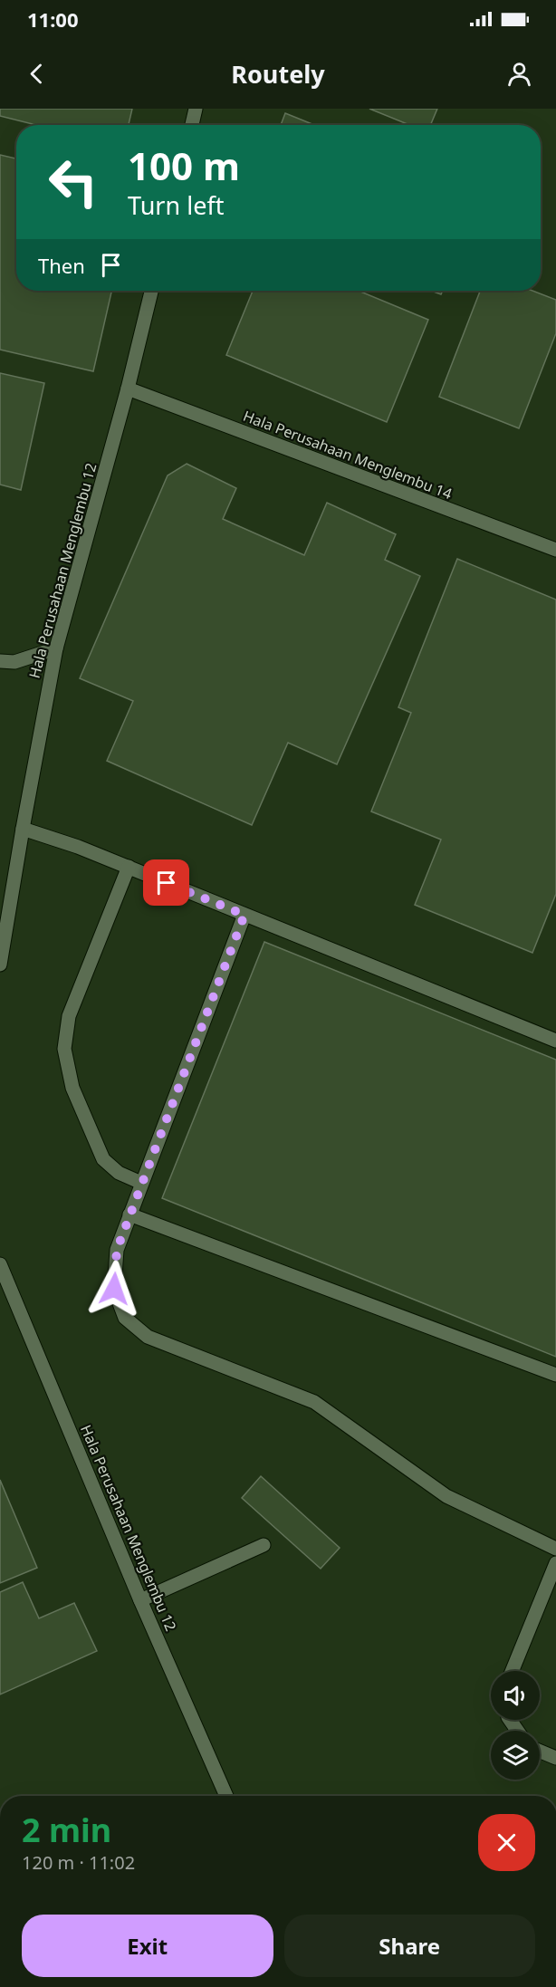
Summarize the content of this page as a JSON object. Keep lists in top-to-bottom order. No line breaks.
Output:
{"streets":{"street":["Hala Perusahaan Menglembu 14","Hala Perusahaan Menglembu 12"]},"crossings":[["Hala Perusahaan Menglembu 14","Hala Perusahaan Menglembu 12"]],"page":{"status":"11:00","header":"Routely","turn":["100 m","Turn left"],"then":"Then","heading":["2 min","120 m · 11:02"],"buttons":["Exit","Share"]}}
